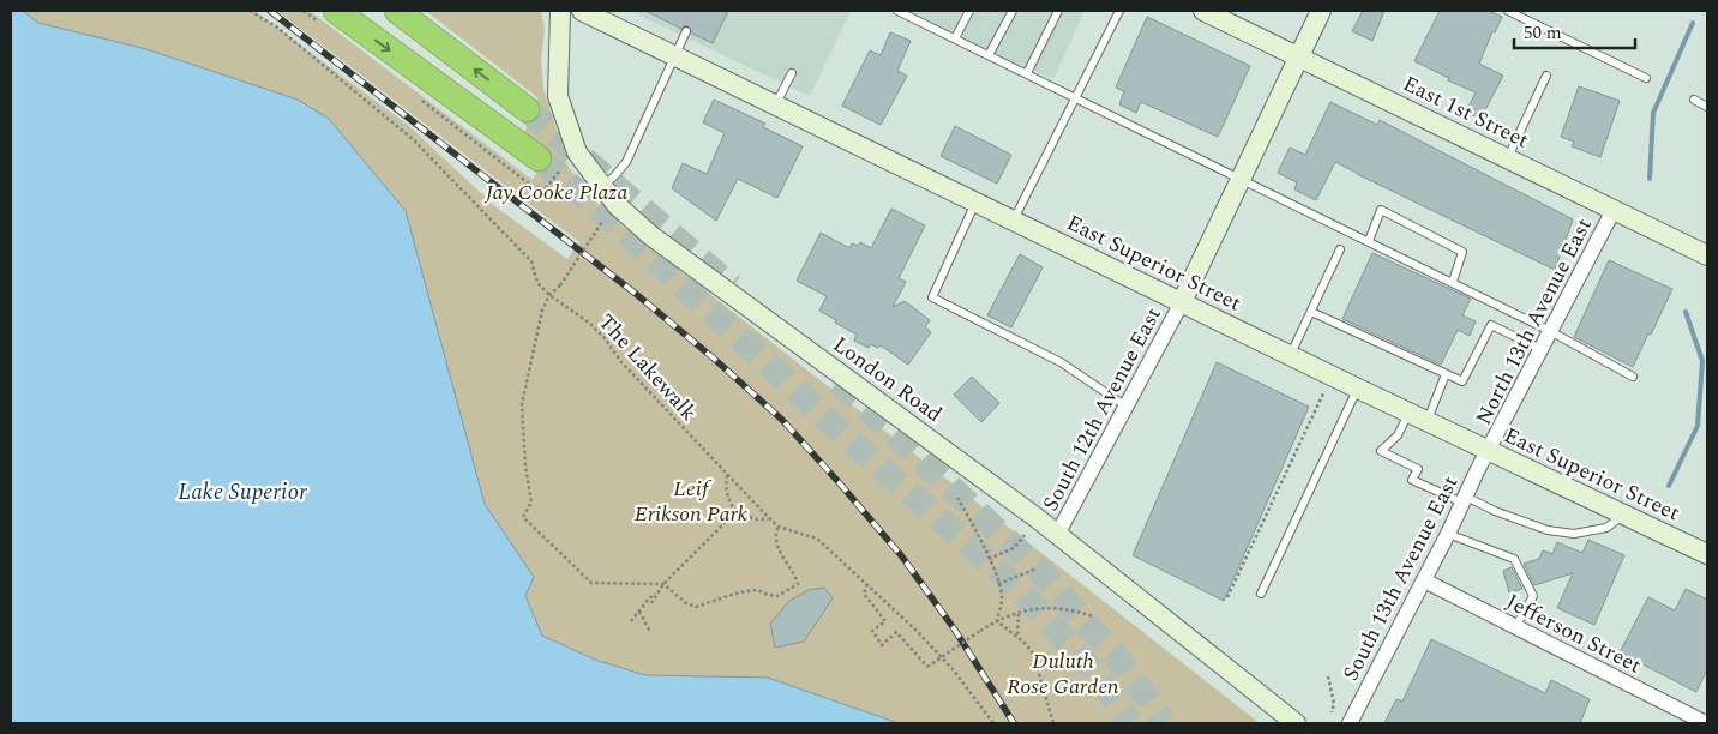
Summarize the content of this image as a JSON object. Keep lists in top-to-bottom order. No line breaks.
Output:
{"streets":{"street":["East 1st Street","East Superior Street","North 13th Avenue East","London Road","South 12th Avenue East","South 13th Avenue East","Jefferson Street"],"path":["The Lakewalk"]},"crossings":[["East 1st Street","North 13th Avenue East"],["East Superior Street","North 13th Avenue East"],["East Superior Street","South 12th Avenue East"],["East Superior Street","South 13th Avenue East"],["North 13th Avenue East","South 13th Avenue East"],["London Road","South 12th Avenue East"],["South 13th Avenue East","Jefferson Street"]],"water":["Lake Superior"],"parks":["Jay Cooke Plaza","Leif Erikson Park","Duluth Rose Garden"],"scale_bar":"50 m"}
